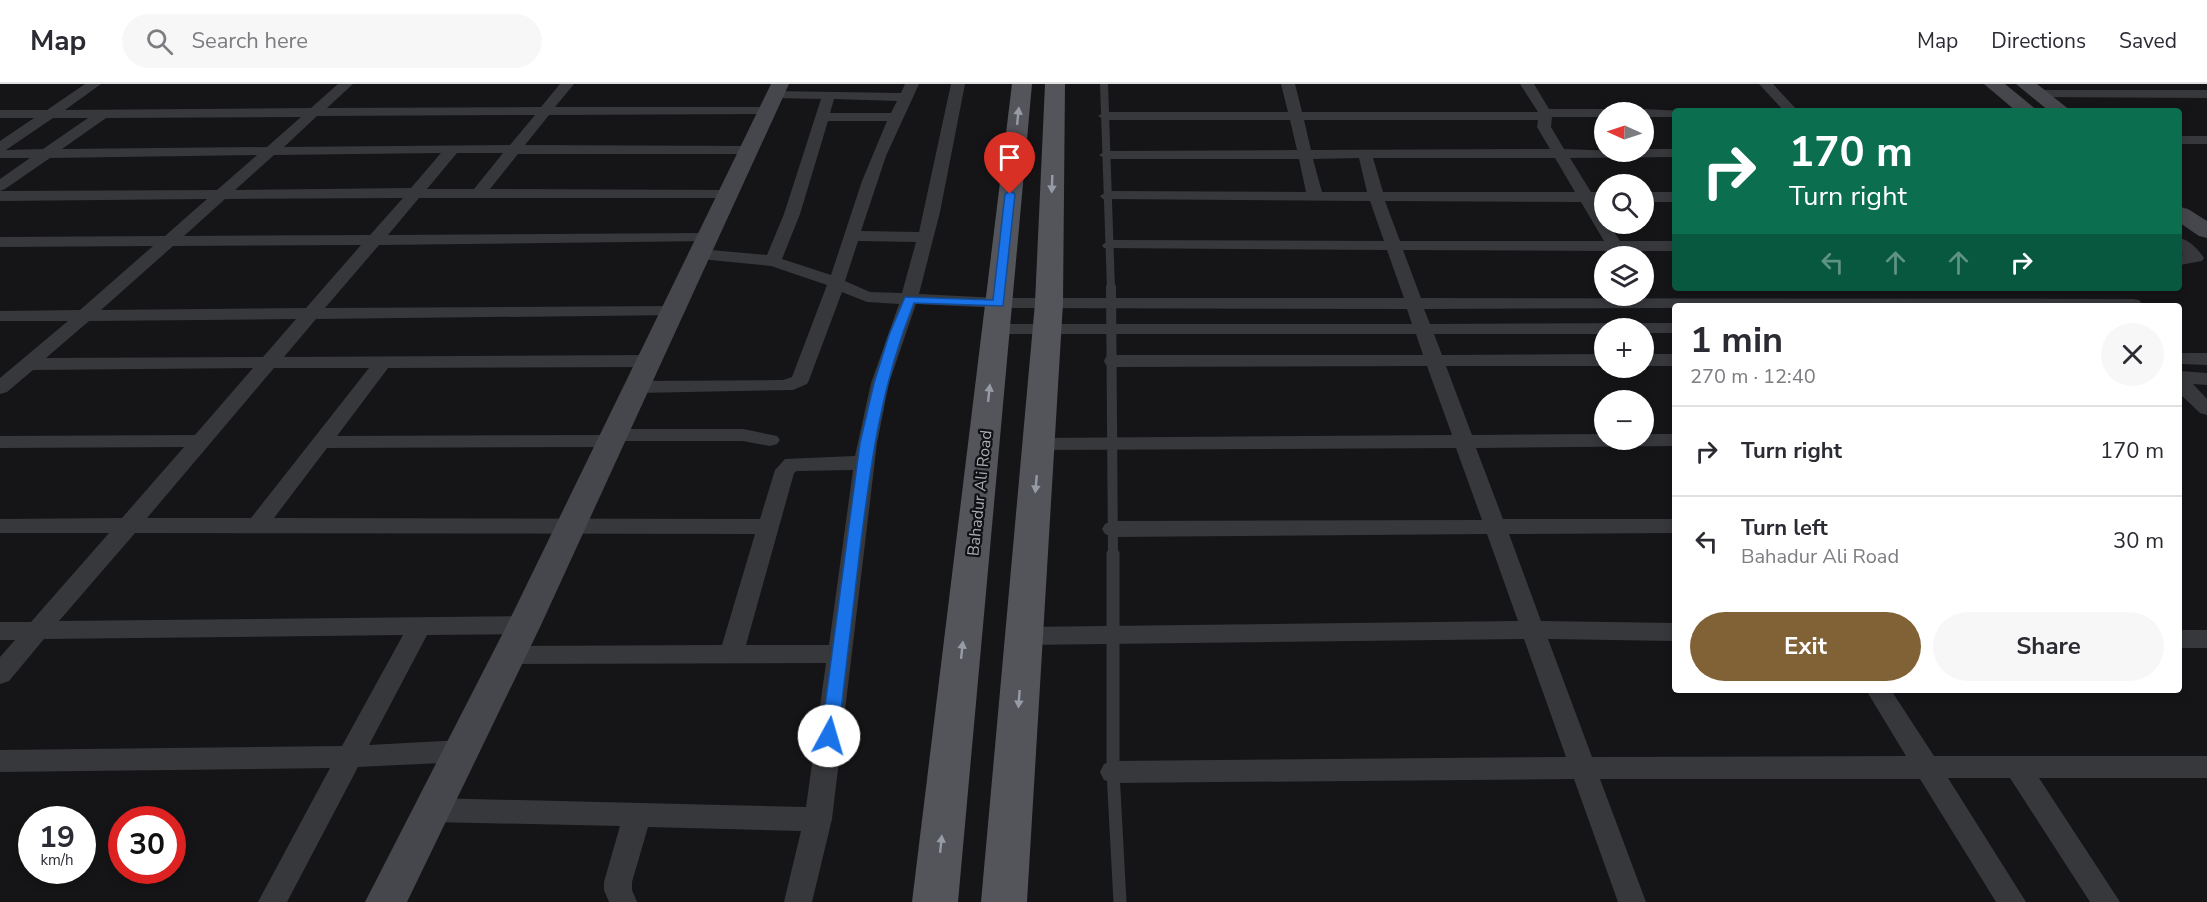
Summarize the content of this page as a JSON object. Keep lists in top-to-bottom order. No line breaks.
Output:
{"streets":{"main road":["Bahadur Ali Road"]},"north":"left","page":{"header":"Map","search":"Search here","nav":["Map","Directions","Saved"],"map_buttons":["+","−"],"turn":["170 m","Turn right"],"heading":["1 min","270 m · 12:40"],"list":[{"name":"Turn right","value":"170 m"},{"name":"Turn left","note":"Bahadur Ali Road","value":"30 m"}],"buttons":["Exit","Share"],"speed":"19 km/h","limit":"30"}}
